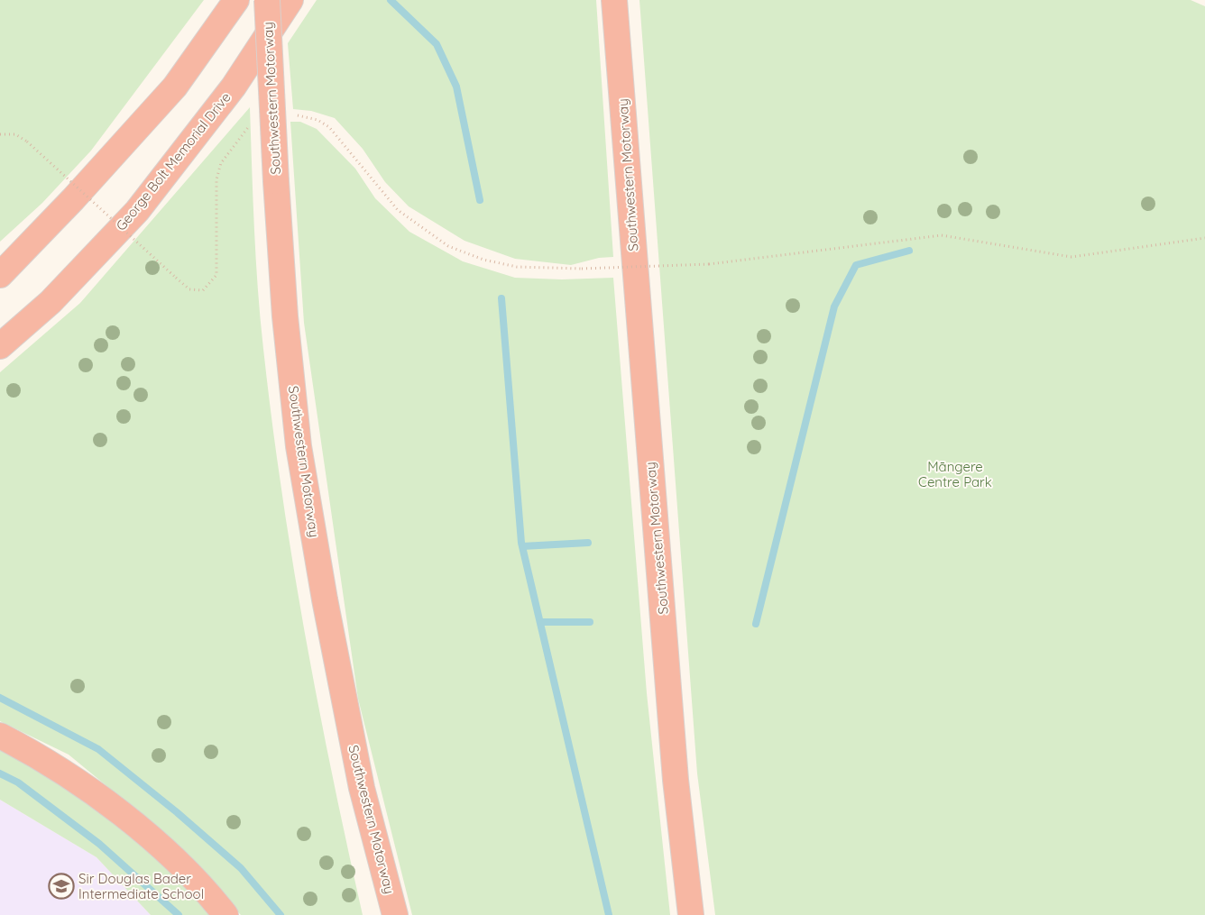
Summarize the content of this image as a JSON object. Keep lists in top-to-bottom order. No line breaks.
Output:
{"streets":{"highway":["Southwestern Motorway","George Bolt Memorial Drive"]},"parks":["Māngere Centre Park"],"places":{"school or university":["Sir Douglas Bader Intermediate School"]}}
